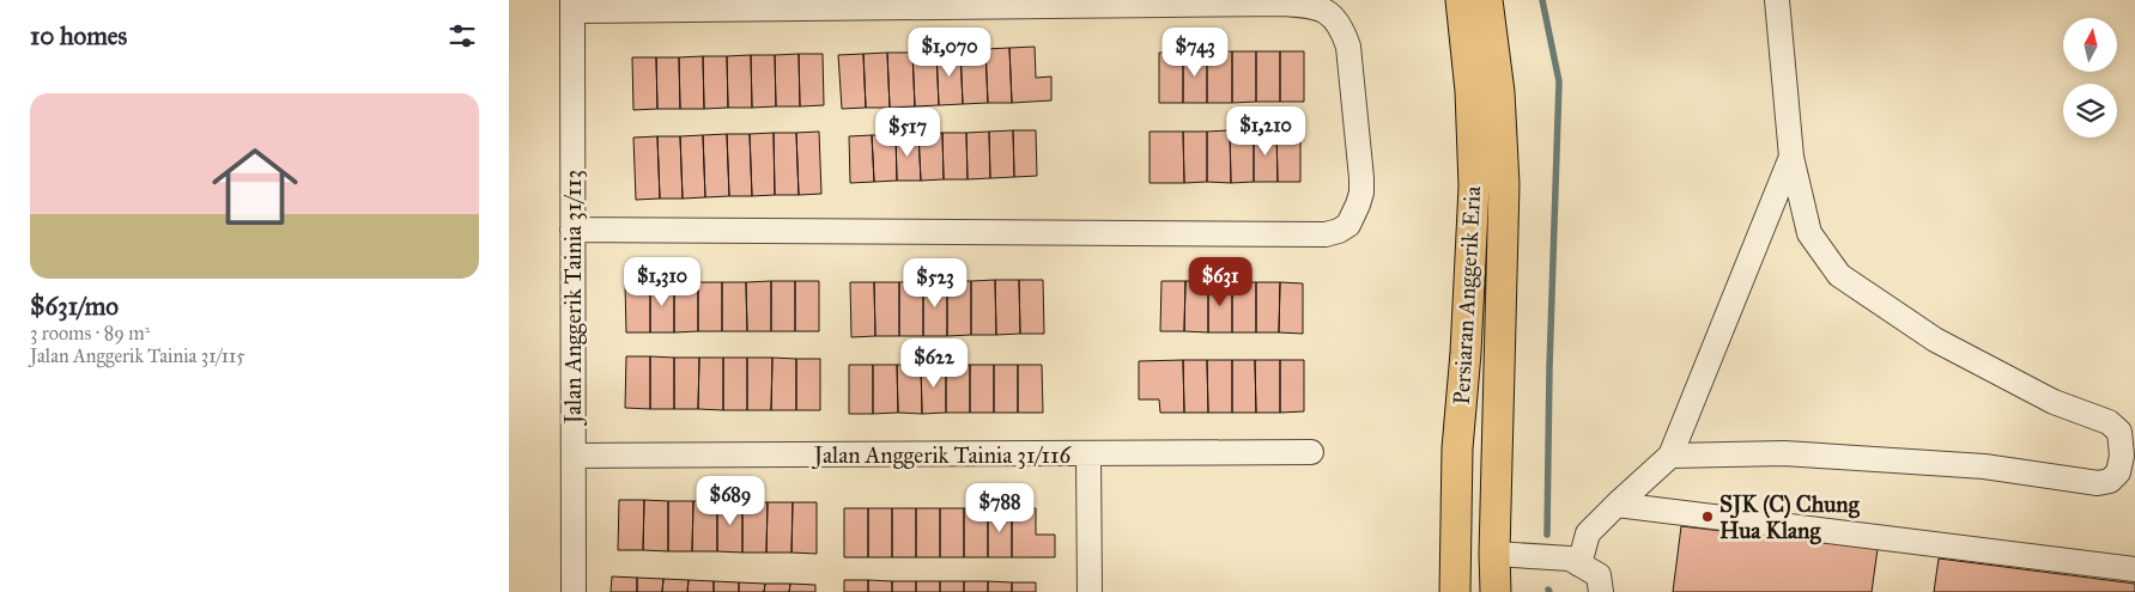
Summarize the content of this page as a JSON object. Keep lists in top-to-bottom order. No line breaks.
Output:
{"streets":{"main road":["Persiaran Anggerik Eria"],"street":["Jalan Anggerik Tainia 31/113","Jalan Anggerik Tainia 31/116"]},"crossings":[["Jalan Anggerik Tainia 31/113","Jalan Anggerik Tainia 31/116"]],"places":["SJK (C) Chung Hua Klang"],"north":"top","page":{"heading":"10 homes","price":["$1,070","$743","$1,210","$517","$1,310","$631","$523","$622","$689","$788"],"list":[{"name":"$631/mo","note":"3 rooms · 89 m² · Jalan Anggerik Tainia 31/115"}]}}
